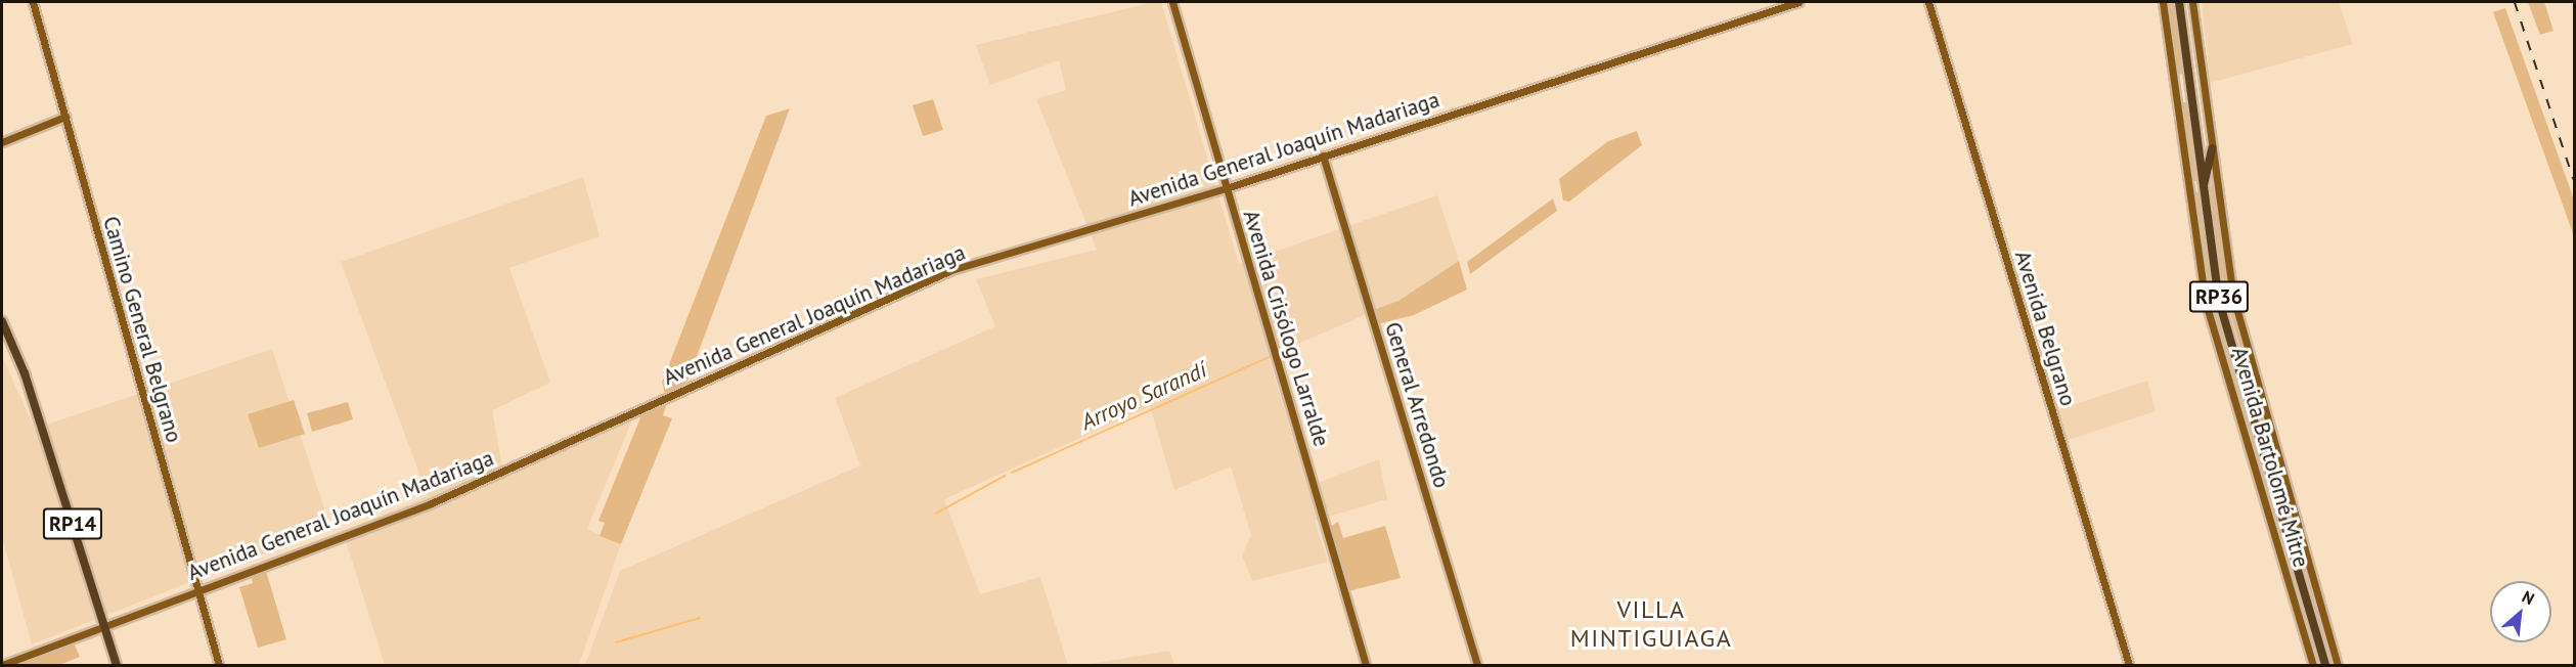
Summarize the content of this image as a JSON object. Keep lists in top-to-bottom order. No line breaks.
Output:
{"streets":{"main road":["RP36","Avenida Bartolomé Mitre","RP14"],"street":["Avenida General Joaquín Madariaga","Avenida Crisólogo Larralde","Avenida Belgrano","Camino General Belgrano","General Arredondo"]},"crossings":[["Avenida General Joaquín Madariaga","Avenida Crisólogo Larralde"],["Avenida General Joaquín Madariaga","Camino General Belgrano"],["Avenida General Joaquín Madariaga","General Arredondo"],["Avenida General Joaquín Madariaga","RP14"]],"districts":["VILLA MINTIGUIAGA"],"water":["Arroyo Sarandí"],"north":"top right"}
